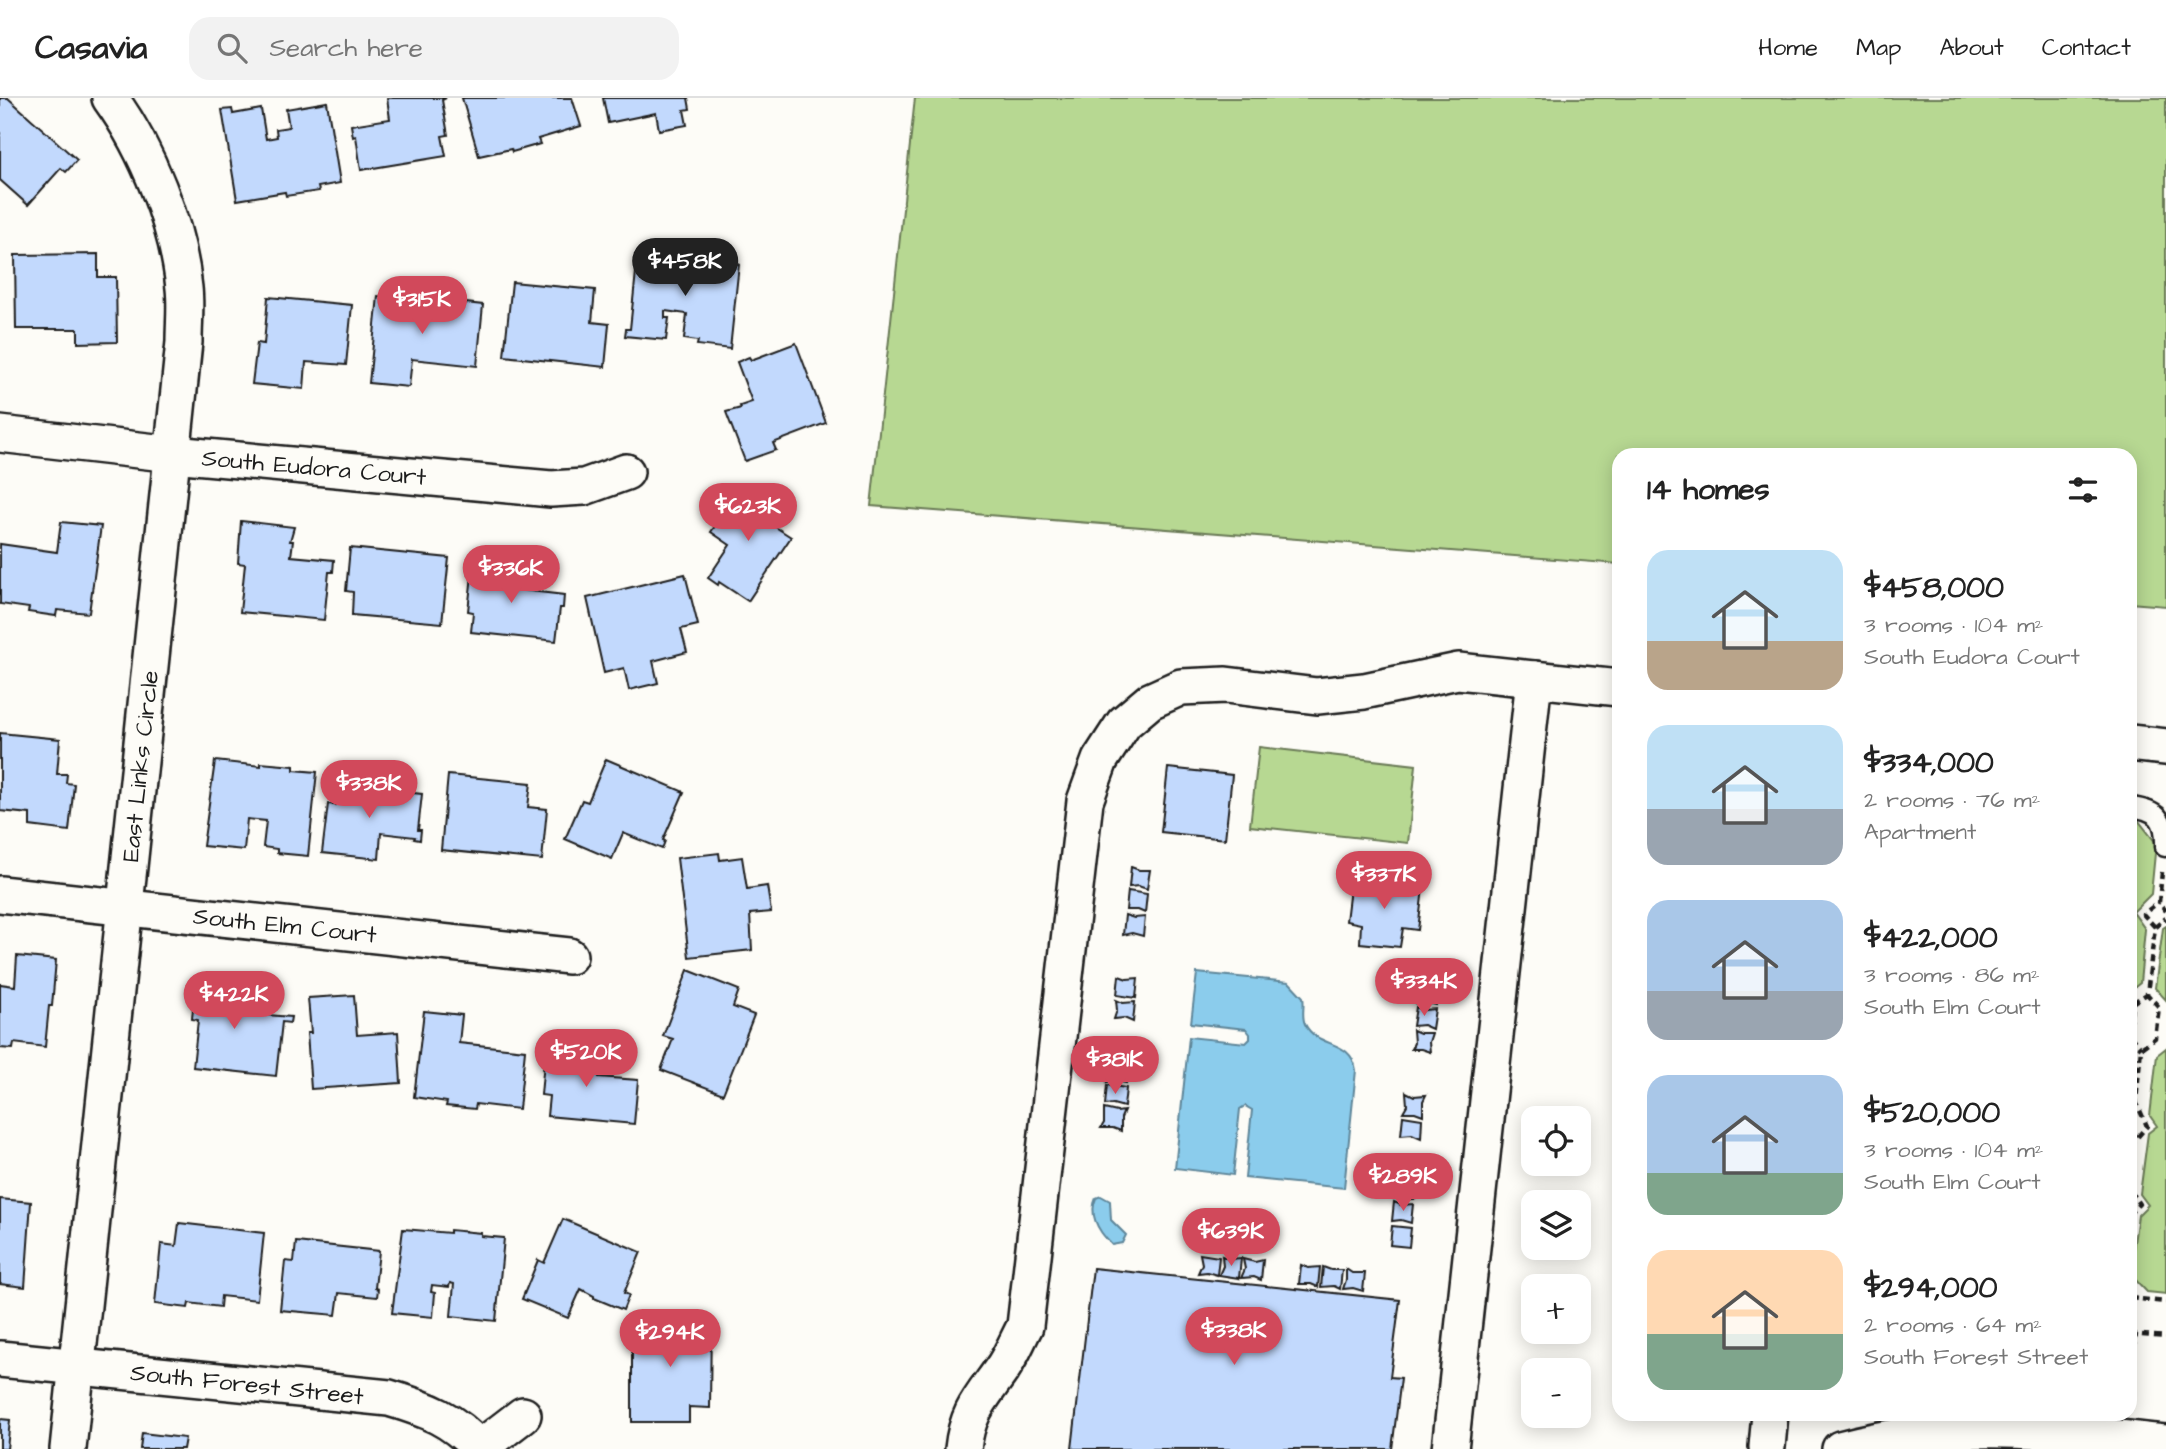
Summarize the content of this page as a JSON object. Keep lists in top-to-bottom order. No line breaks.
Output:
{"streets":{"street":["South Eudora Court","East Links Circle","South Elm Court","South Forest Street"]},"crossings":[["South Eudora Court","East Links Circle"],["East Links Circle","South Elm Court"],["East Links Circle","South Forest Street"]],"page":{"header":"Casavia","search":"Search here","nav":["Home","Map","About","Contact"],"price":["$458K","$315K","$623K","$336K","$338K","$337K","$334K","$422K","$520K","$381K","$289K","$639K","$338K","$294K"],"heading":"14 homes","list":[{"name":"$458,000","note":"3 rooms · 104 m² · South Eudora Court"},{"name":"$334,000","note":"2 rooms · 76 m² · Apartment"},{"name":"$422,000","note":"3 rooms · 86 m² · South Elm Court"},{"name":"$520,000","note":"3 rooms · 104 m² · South Elm Court"},{"name":"$294,000","note":"2 rooms · 64 m² · South Forest Street"}],"map_buttons":["+","−"]}}
